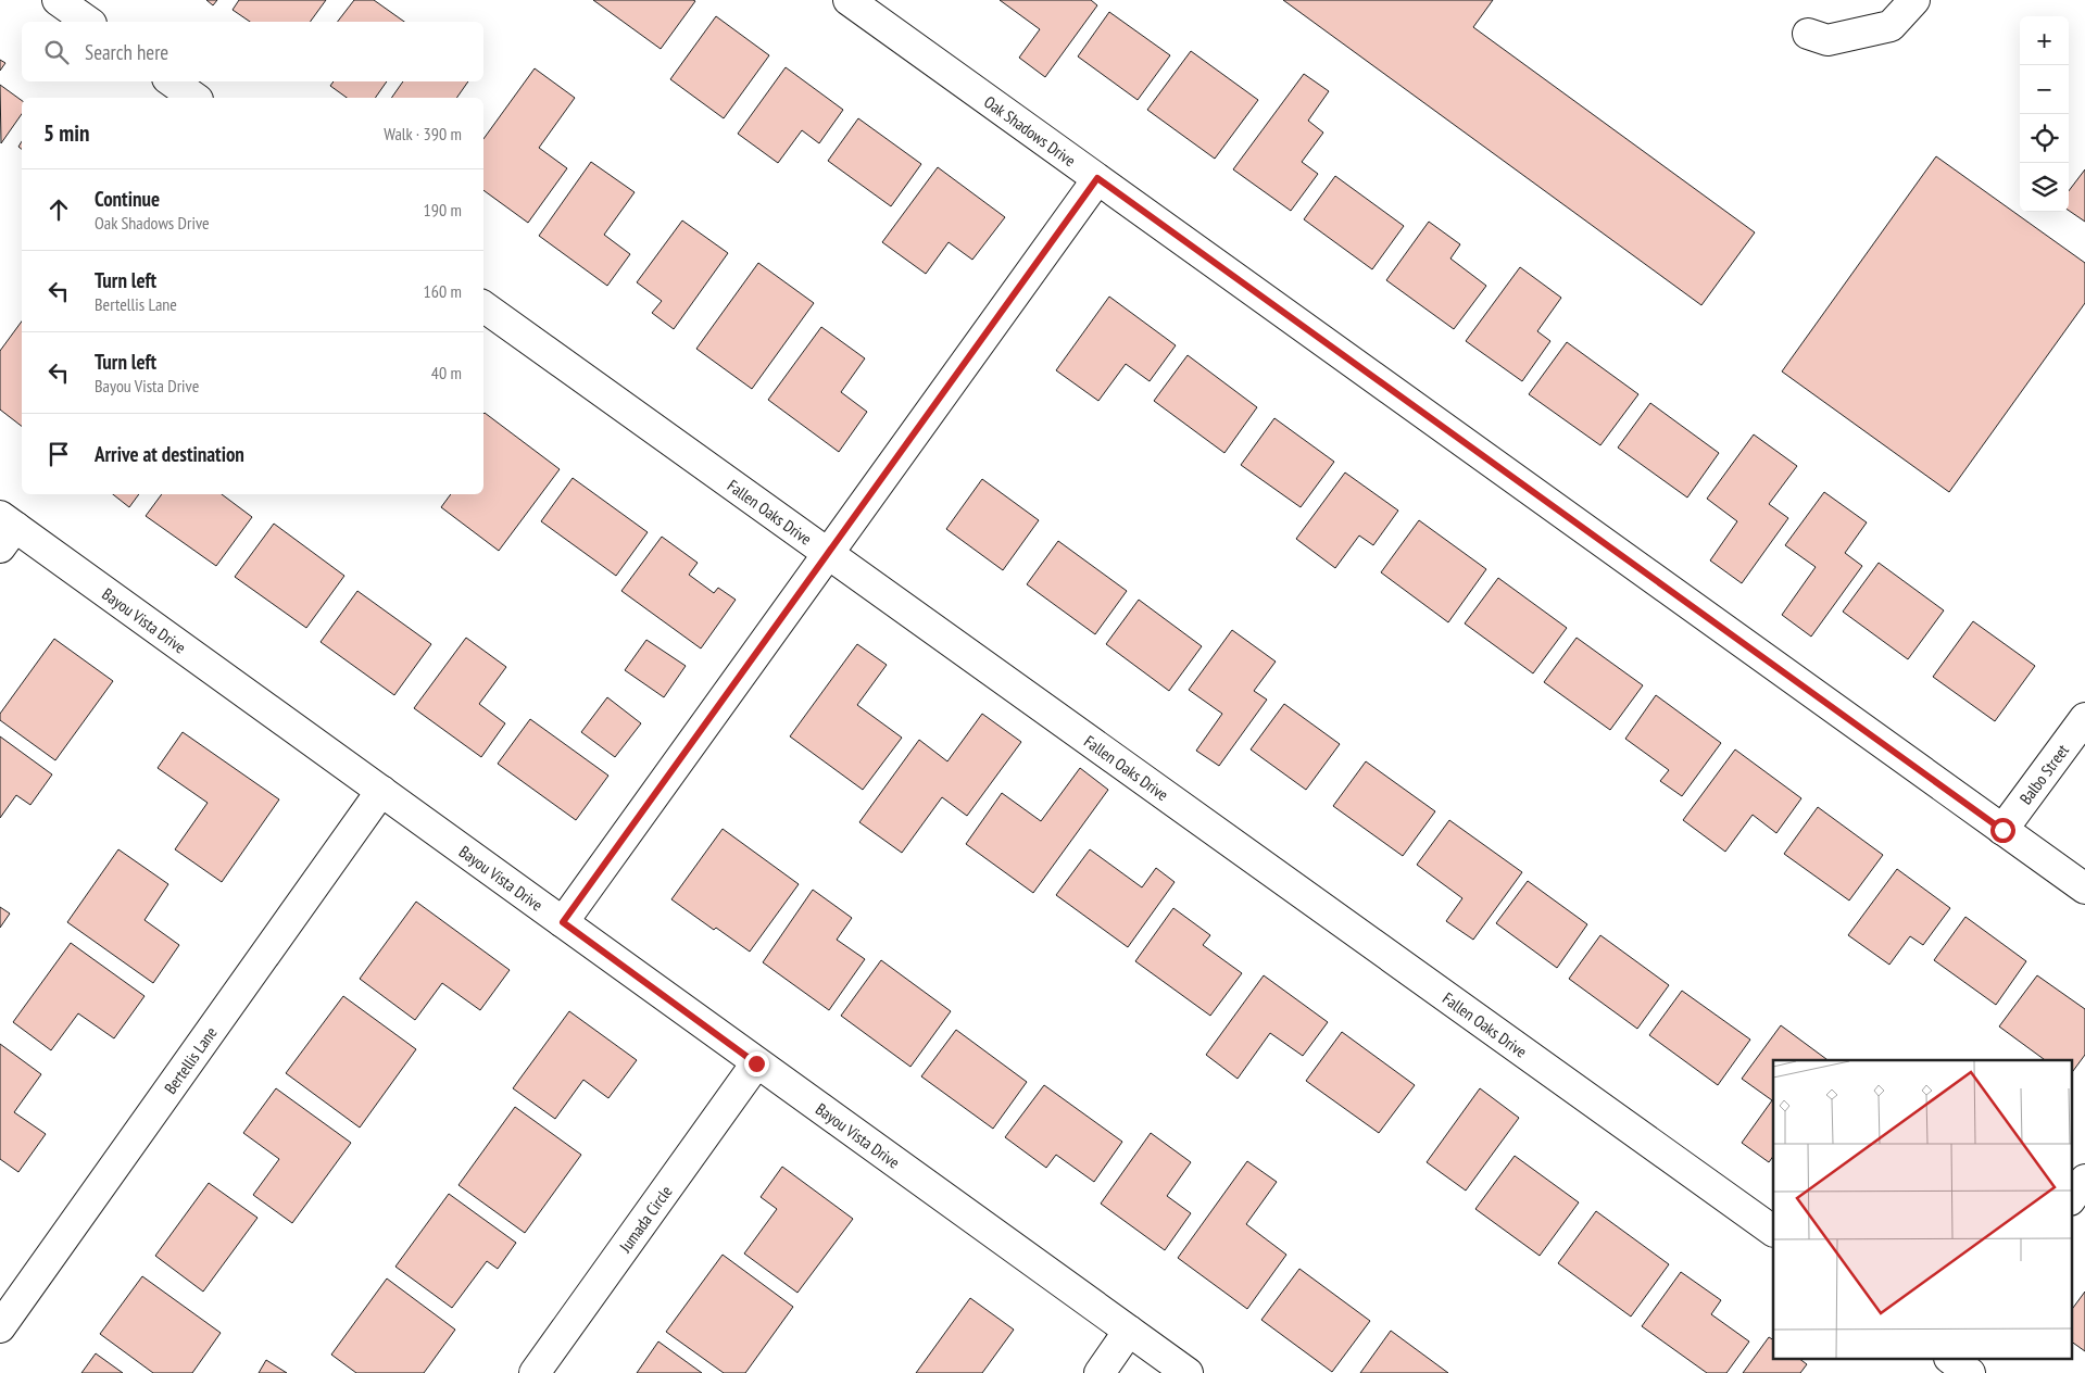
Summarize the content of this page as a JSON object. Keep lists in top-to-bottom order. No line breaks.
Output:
{"streets":{"street":["Oak Shadows Drive","Fallen Oaks Drive","Bayou Vista Drive","Balbo Street","Bertellis Lane","Jumada Circle"]},"crossings":[["Oak Shadows Drive","Balbo Street"],["Bayou Vista Drive","Bertellis Lane"],["Bayou Vista Drive","Jumada Circle"]],"page":{"map_buttons":["+","−"],"search":"Search here","heading":["5 min","Walk · 390 m"],"list":[["Continue","Oak Shadows Drive","190 m"],["Turn left","Bertellis Lane","160 m"],["Turn left","Bayou Vista Drive","40 m"],"Arrive at destination"]}}
